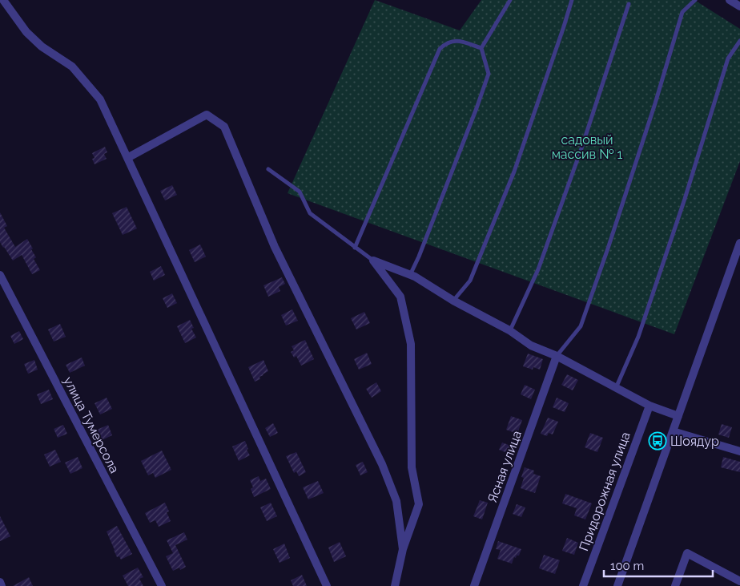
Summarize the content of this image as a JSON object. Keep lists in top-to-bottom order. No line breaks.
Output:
{"streets":{"street":["улица Тумерсола","Ясная улица","Придорожная улица"]},"parks":["садовый массив № 1"],"places":{"bus stop":["Шоядур"]},"scale_bar":"100 m"}
